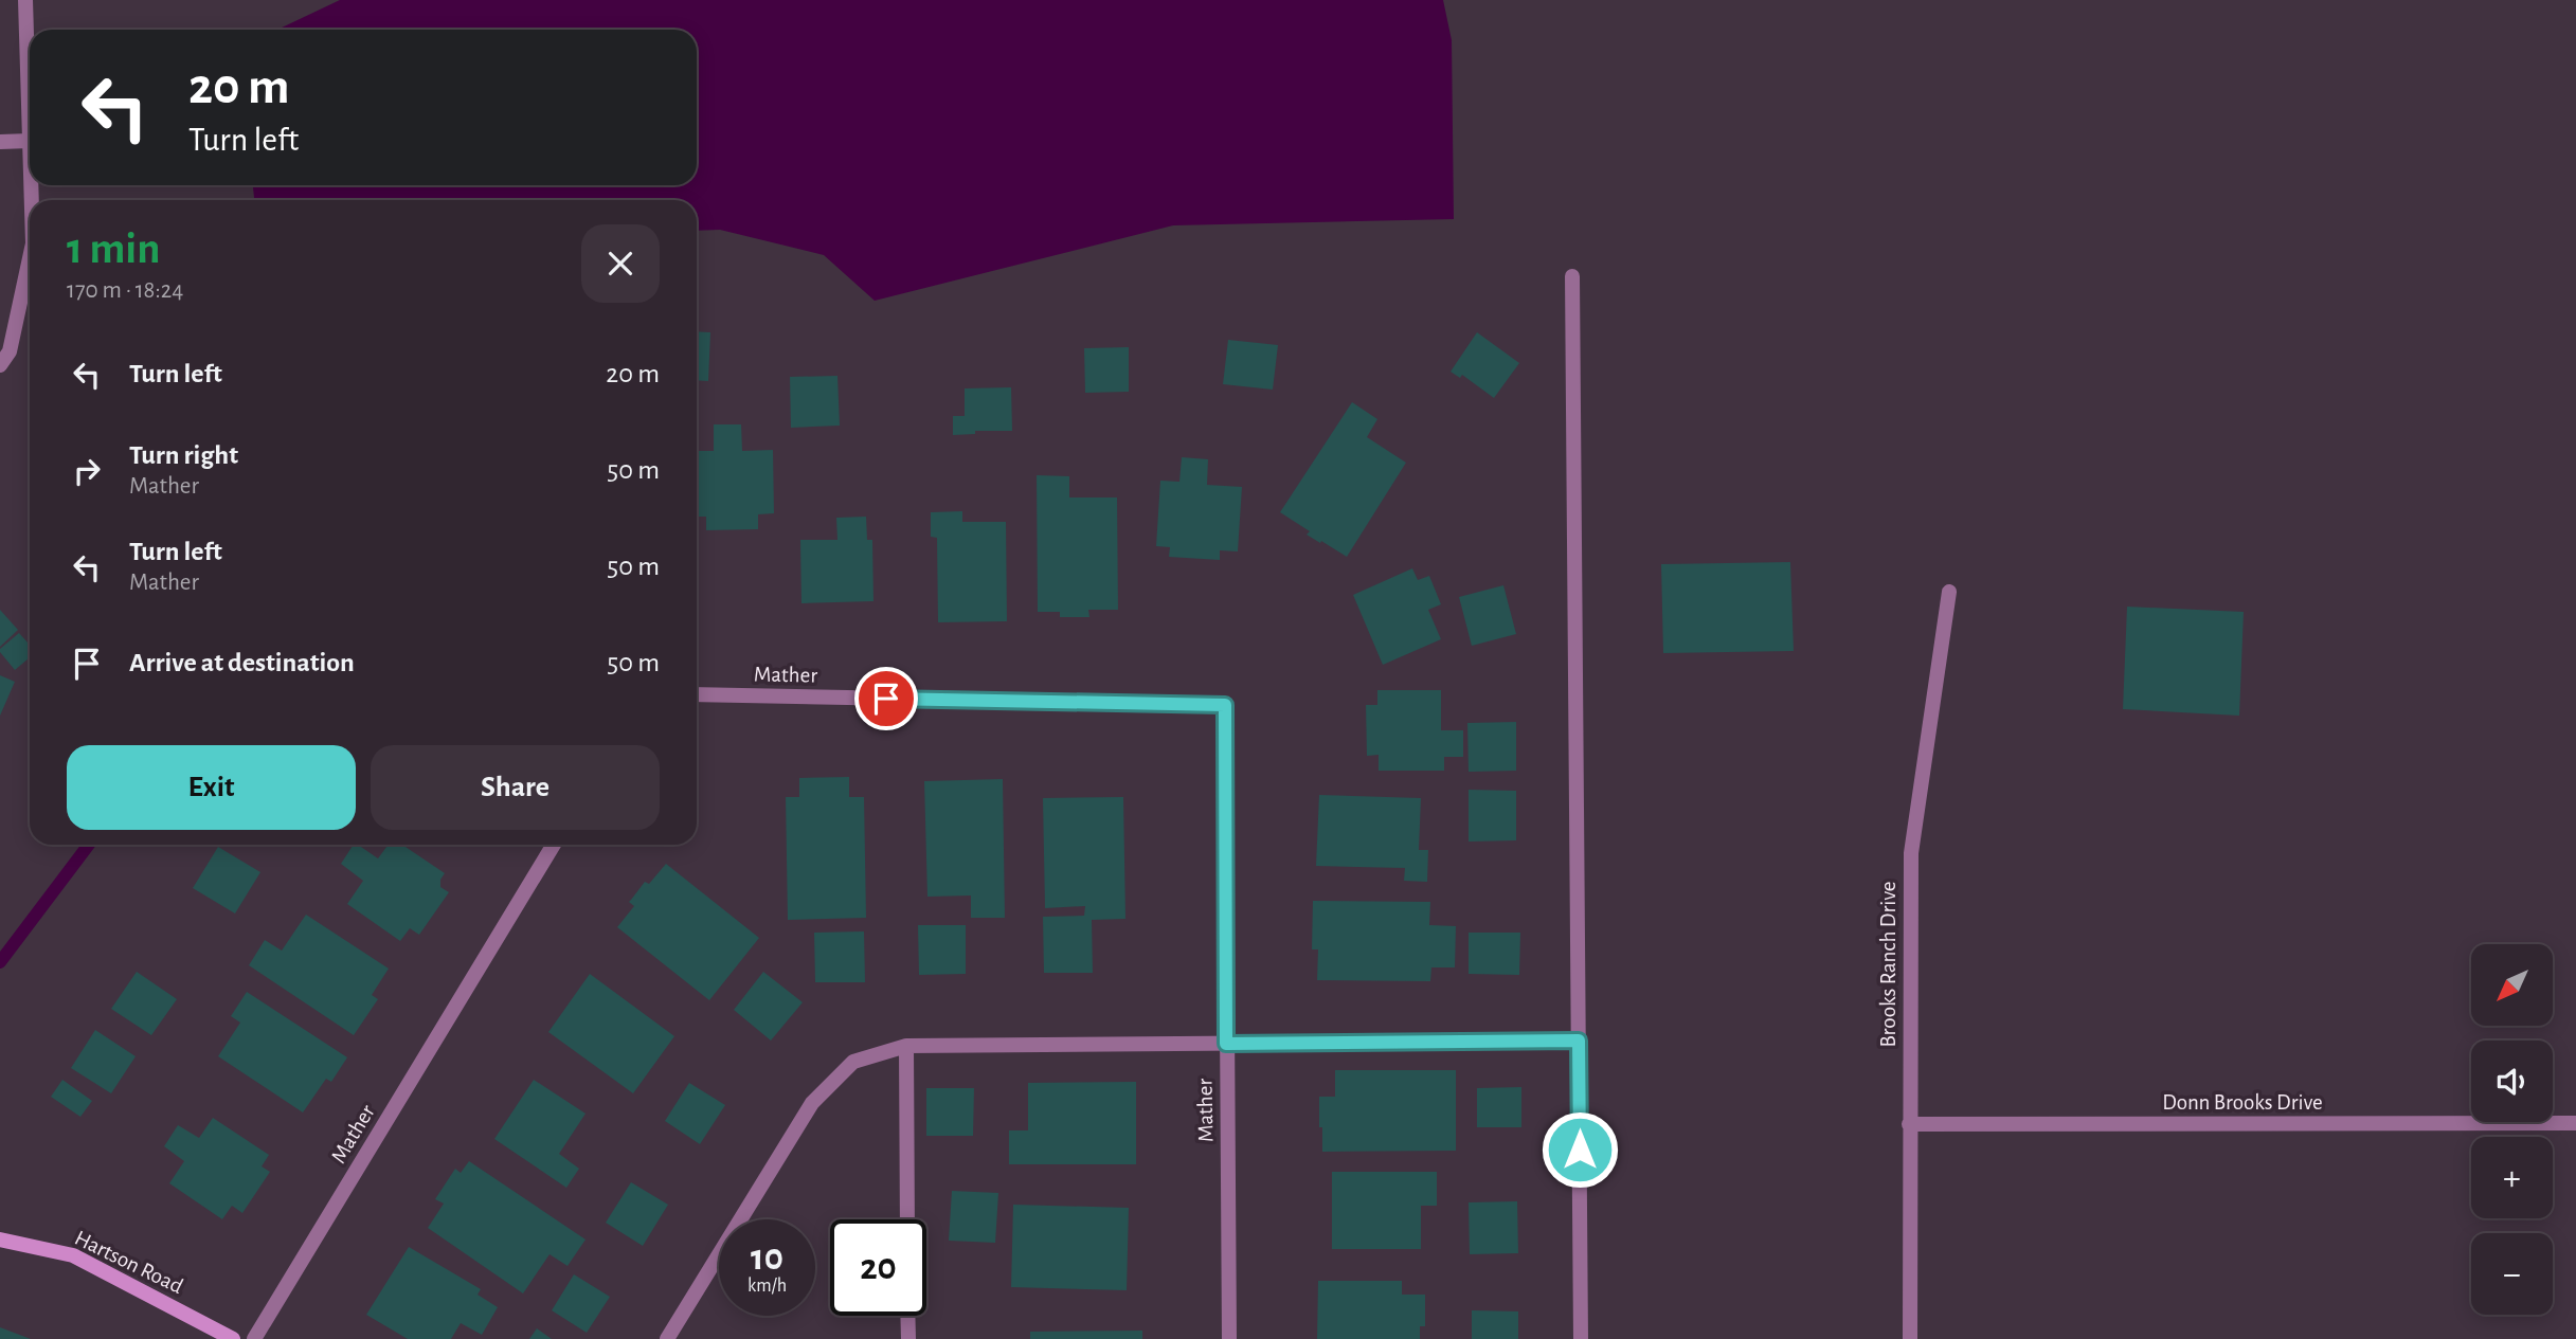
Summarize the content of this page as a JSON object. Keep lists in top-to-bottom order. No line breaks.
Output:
{"streets":{"street":["Mather","Brooks Ranch Drive","Donn Brooks Drive","Hartson Road"]},"crossings":[["Brooks Ranch Drive","Donn Brooks Drive"]],"north":"bottom left","page":{"turn":["20 m","Turn left"],"heading":["1 min","170 m · 18:24"],"list":[{"name":"Turn left","value":"20 m"},{"name":"Turn right","note":"Mather","value":"50 m"},{"name":"Turn left","note":"Mather","value":"50 m"},{"name":"Arrive at destination","value":"50 m"}],"buttons":["Exit","Share"],"map_buttons":["+","−"],"speed":"10 km/h","limit":"20"}}
